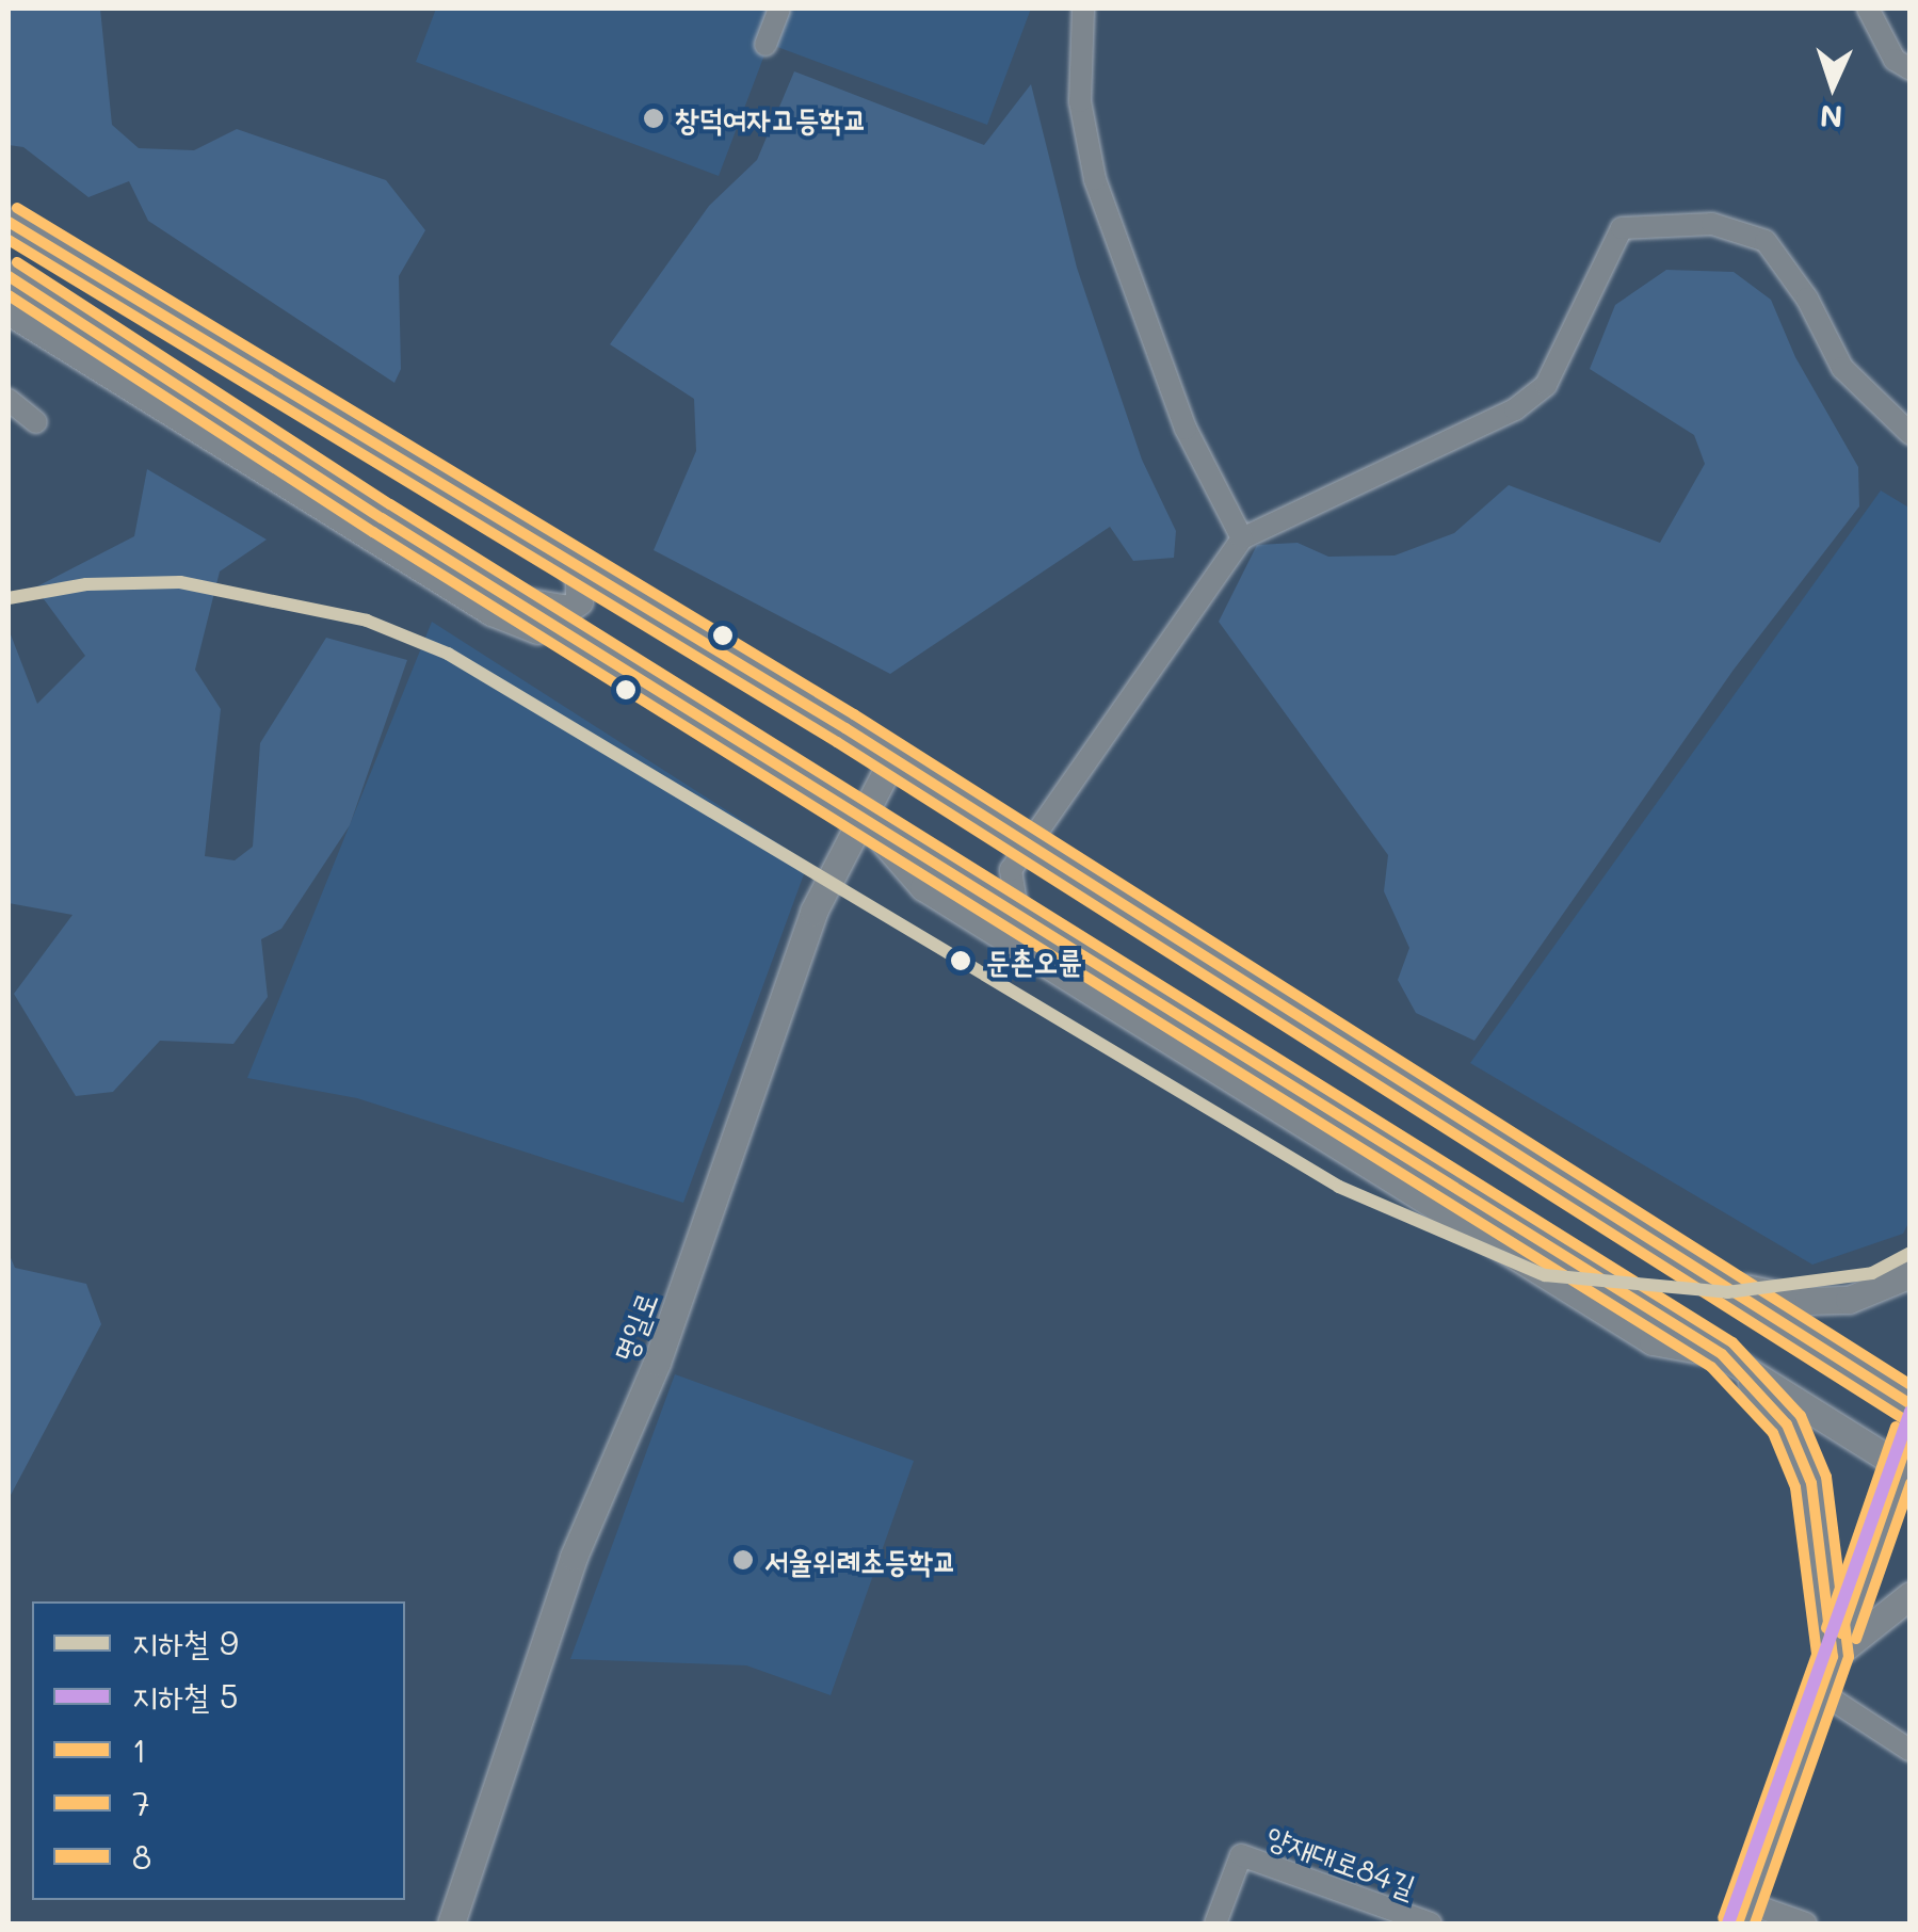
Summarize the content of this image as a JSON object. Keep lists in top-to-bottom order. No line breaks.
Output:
{"streets":{"main road":["명일로"],"street":["양재대로84길"]},"places":["창덕여자고등학교","둔촌오륜","서울위례초등학교"],"lines":["transit line 8","transit line 1","transit line 7","metro line 9","metro line 5"],"legend":["지하철 9","지하철 5","1","7","8"],"north":"bottom"}
